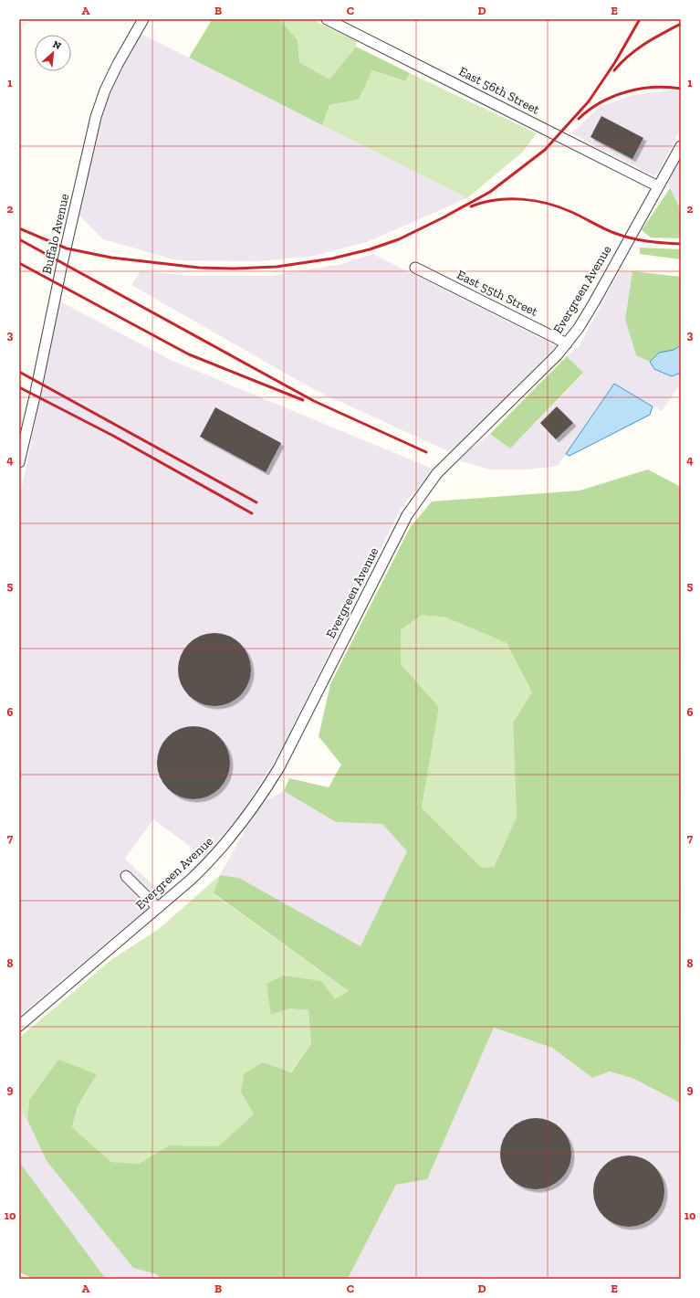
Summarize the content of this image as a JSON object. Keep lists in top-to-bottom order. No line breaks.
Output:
{"streets":{"street":["East 56th Street","Buffalo Avenue","Evergreen Avenue","East 55th Street"]},"crossings":[["East 56th Street","Evergreen Avenue"],["Evergreen Avenue","East 55th Street"]],"north":"top right","grid":{"columns":["A","B","C","D","E"],"rows":["1","2","3","4","5","6","7","8","9","10"]}}
